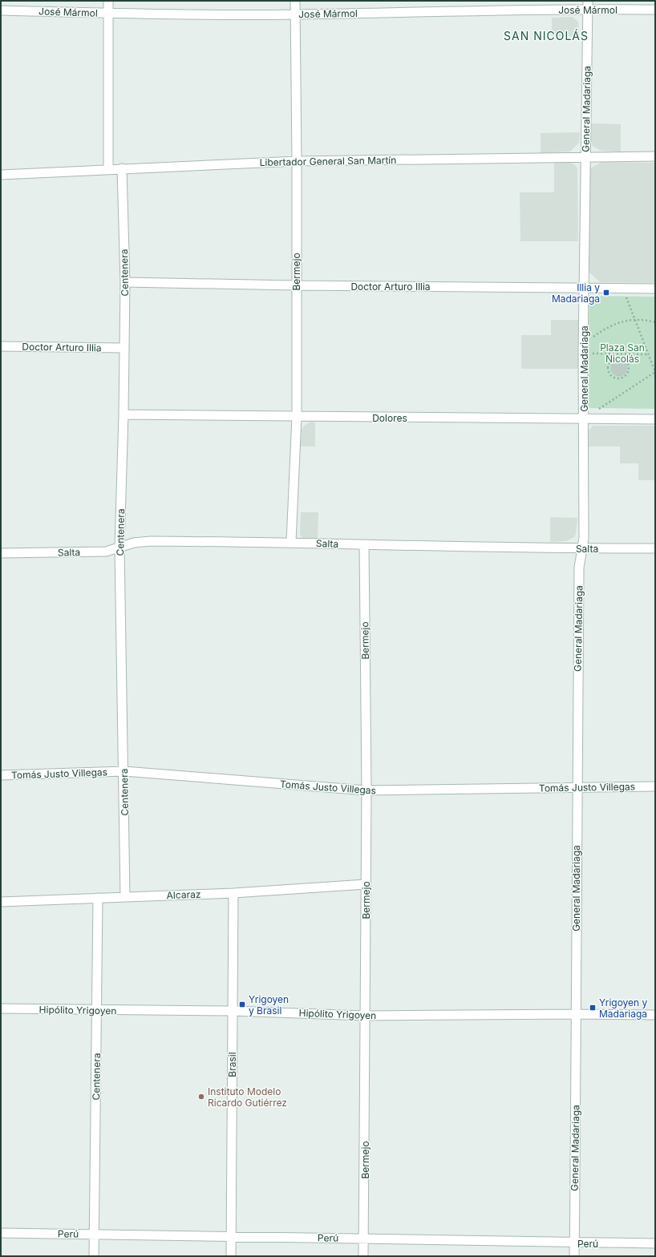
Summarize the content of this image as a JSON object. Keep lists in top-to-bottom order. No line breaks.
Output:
{"streets":{"street":["José Mármol","General Madariaga","Libertador General San Martín","Bermejo","Centenera","Doctor Arturo Illia","Dolores","Salta","Tomás Justo Villegas","Alcaraz","Hipólito Yrigoyen","Brasil","Perú"]},"crossings":[["José Mármol","General Madariaga"],["José Mármol","Bermejo"],["General Madariaga","Libertador General San Martín"],["General Madariaga","Doctor Arturo Illia"],["General Madariaga","Dolores"],["General Madariaga","Salta"],["General Madariaga","Tomás Justo Villegas"],["General Madariaga","Hipólito Yrigoyen"],["General Madariaga","Perú"],["Libertador General San Martín","Bermejo"],["Libertador General San Martín","Centenera"],["Bermejo","Doctor Arturo Illia"],["Bermejo","Dolores"],["Bermejo","Salta"],["Bermejo","Tomás Justo Villegas"],["Bermejo","Alcaraz"],["Bermejo","Hipólito Yrigoyen"],["Bermejo","Perú"],["Centenera","Doctor Arturo Illia"],["Centenera","Dolores"],["Centenera","Salta"],["Centenera","Tomás Justo Villegas"],["Centenera","Alcaraz"],["Centenera","Hipólito Yrigoyen"],["Centenera","Perú"],["Alcaraz","Brasil"],["Hipólito Yrigoyen","Brasil"],["Brasil","Perú"]],"districts":["SAN NICOLÁS"],"parks":["Plaza San Nicolás"],"places":{"transit":["Illia y Madariaga","Yrigoyen y Brasil","Yrigoyen y Madariaga"],"other":["Instituto Modelo Ricardo Gutiérrez"]}}
